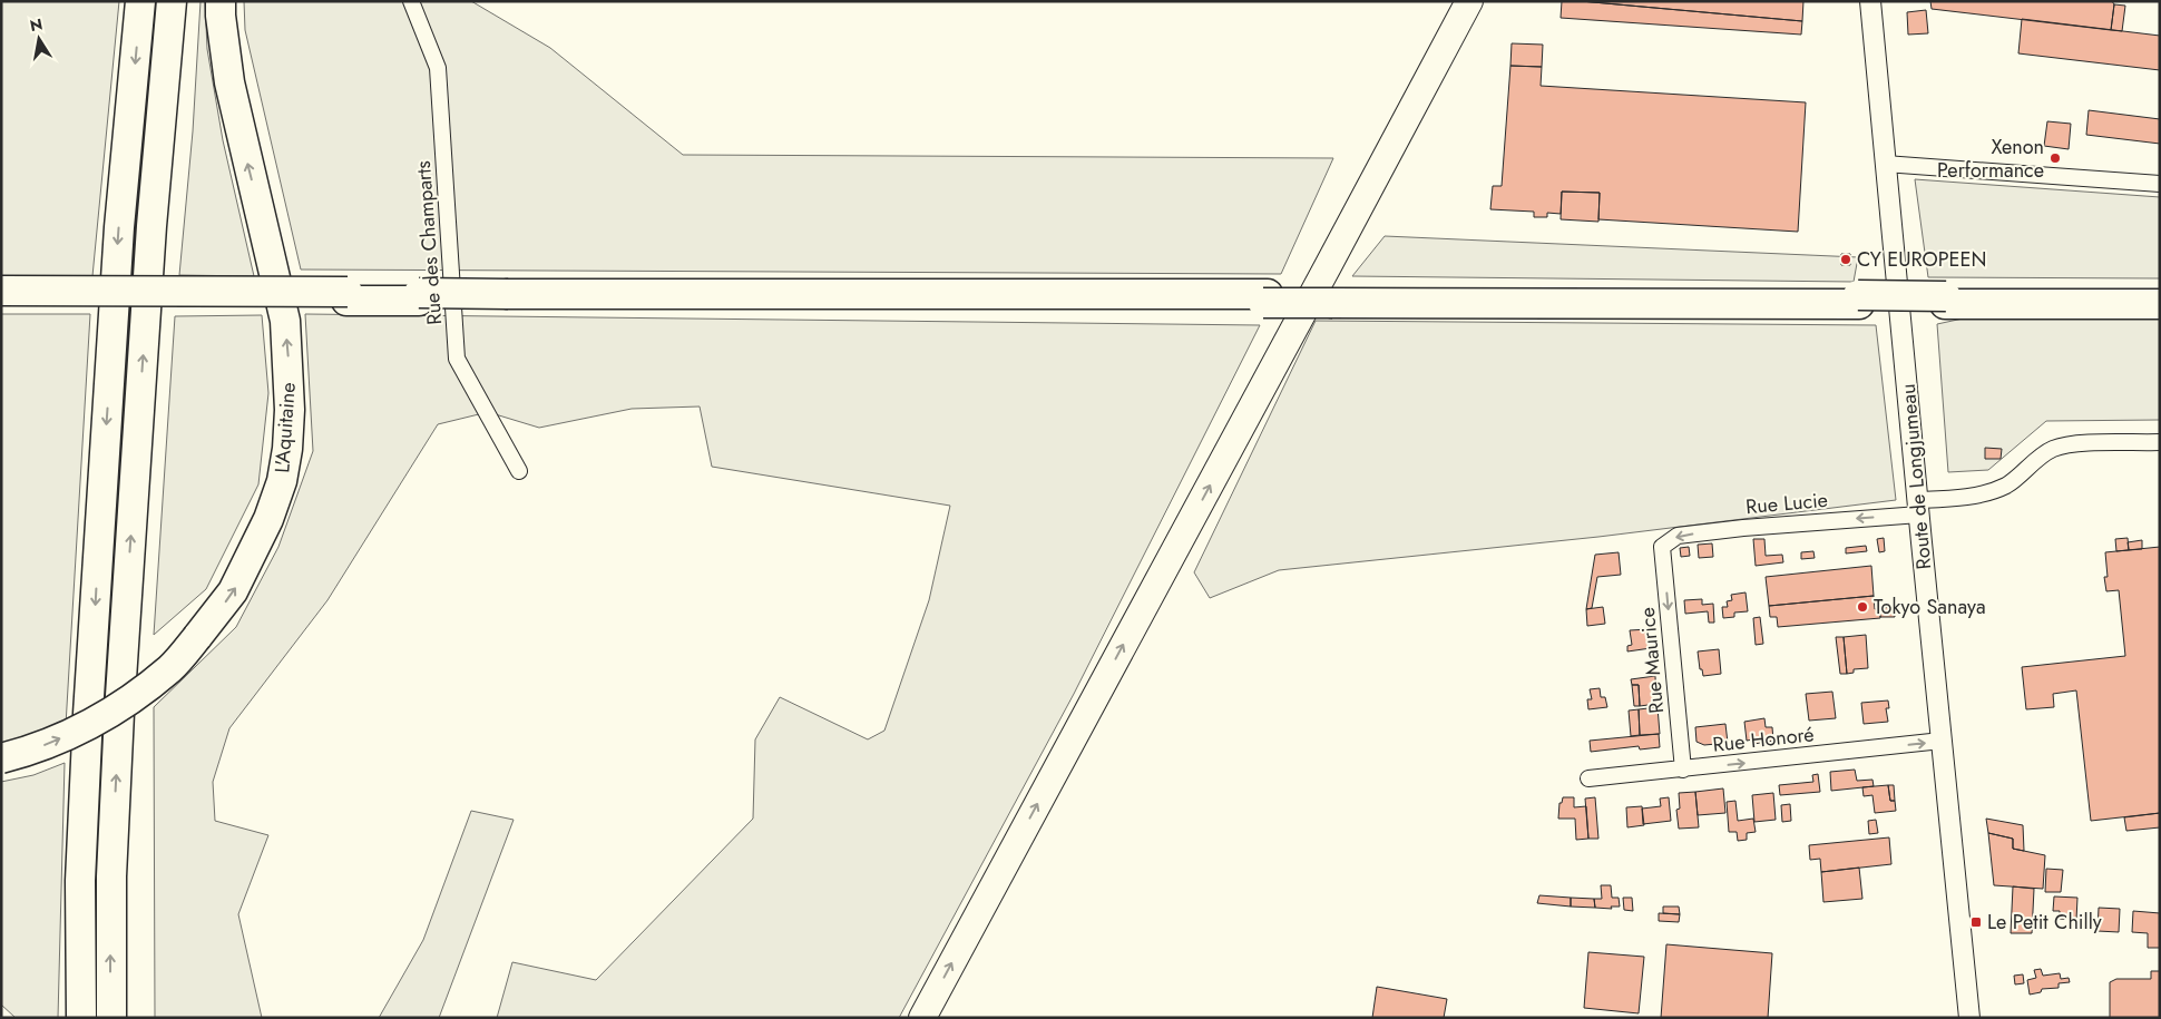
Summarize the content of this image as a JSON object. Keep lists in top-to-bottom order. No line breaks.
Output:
{"streets":{"highway":["L'Aquitaine"],"street":["Rue des Champarts","Route de Longjumeau","Rue Lucie","Rue Maurice","Rue Honoré"]},"crossings":[["Route de Longjumeau","Rue Lucie"],["Route de Longjumeau","Rue Honoré"],["Rue Lucie","Rue Maurice"],["Rue Maurice","Rue Honoré"]],"one_way":["Rue Lucie","Rue Maurice","Rue Honoré"],"places":{"other":["Xenon Performance","CY EUROPEEN","Tokyo Sanaya"],"transit":["Le Petit Chilly"]},"north":"top"}
